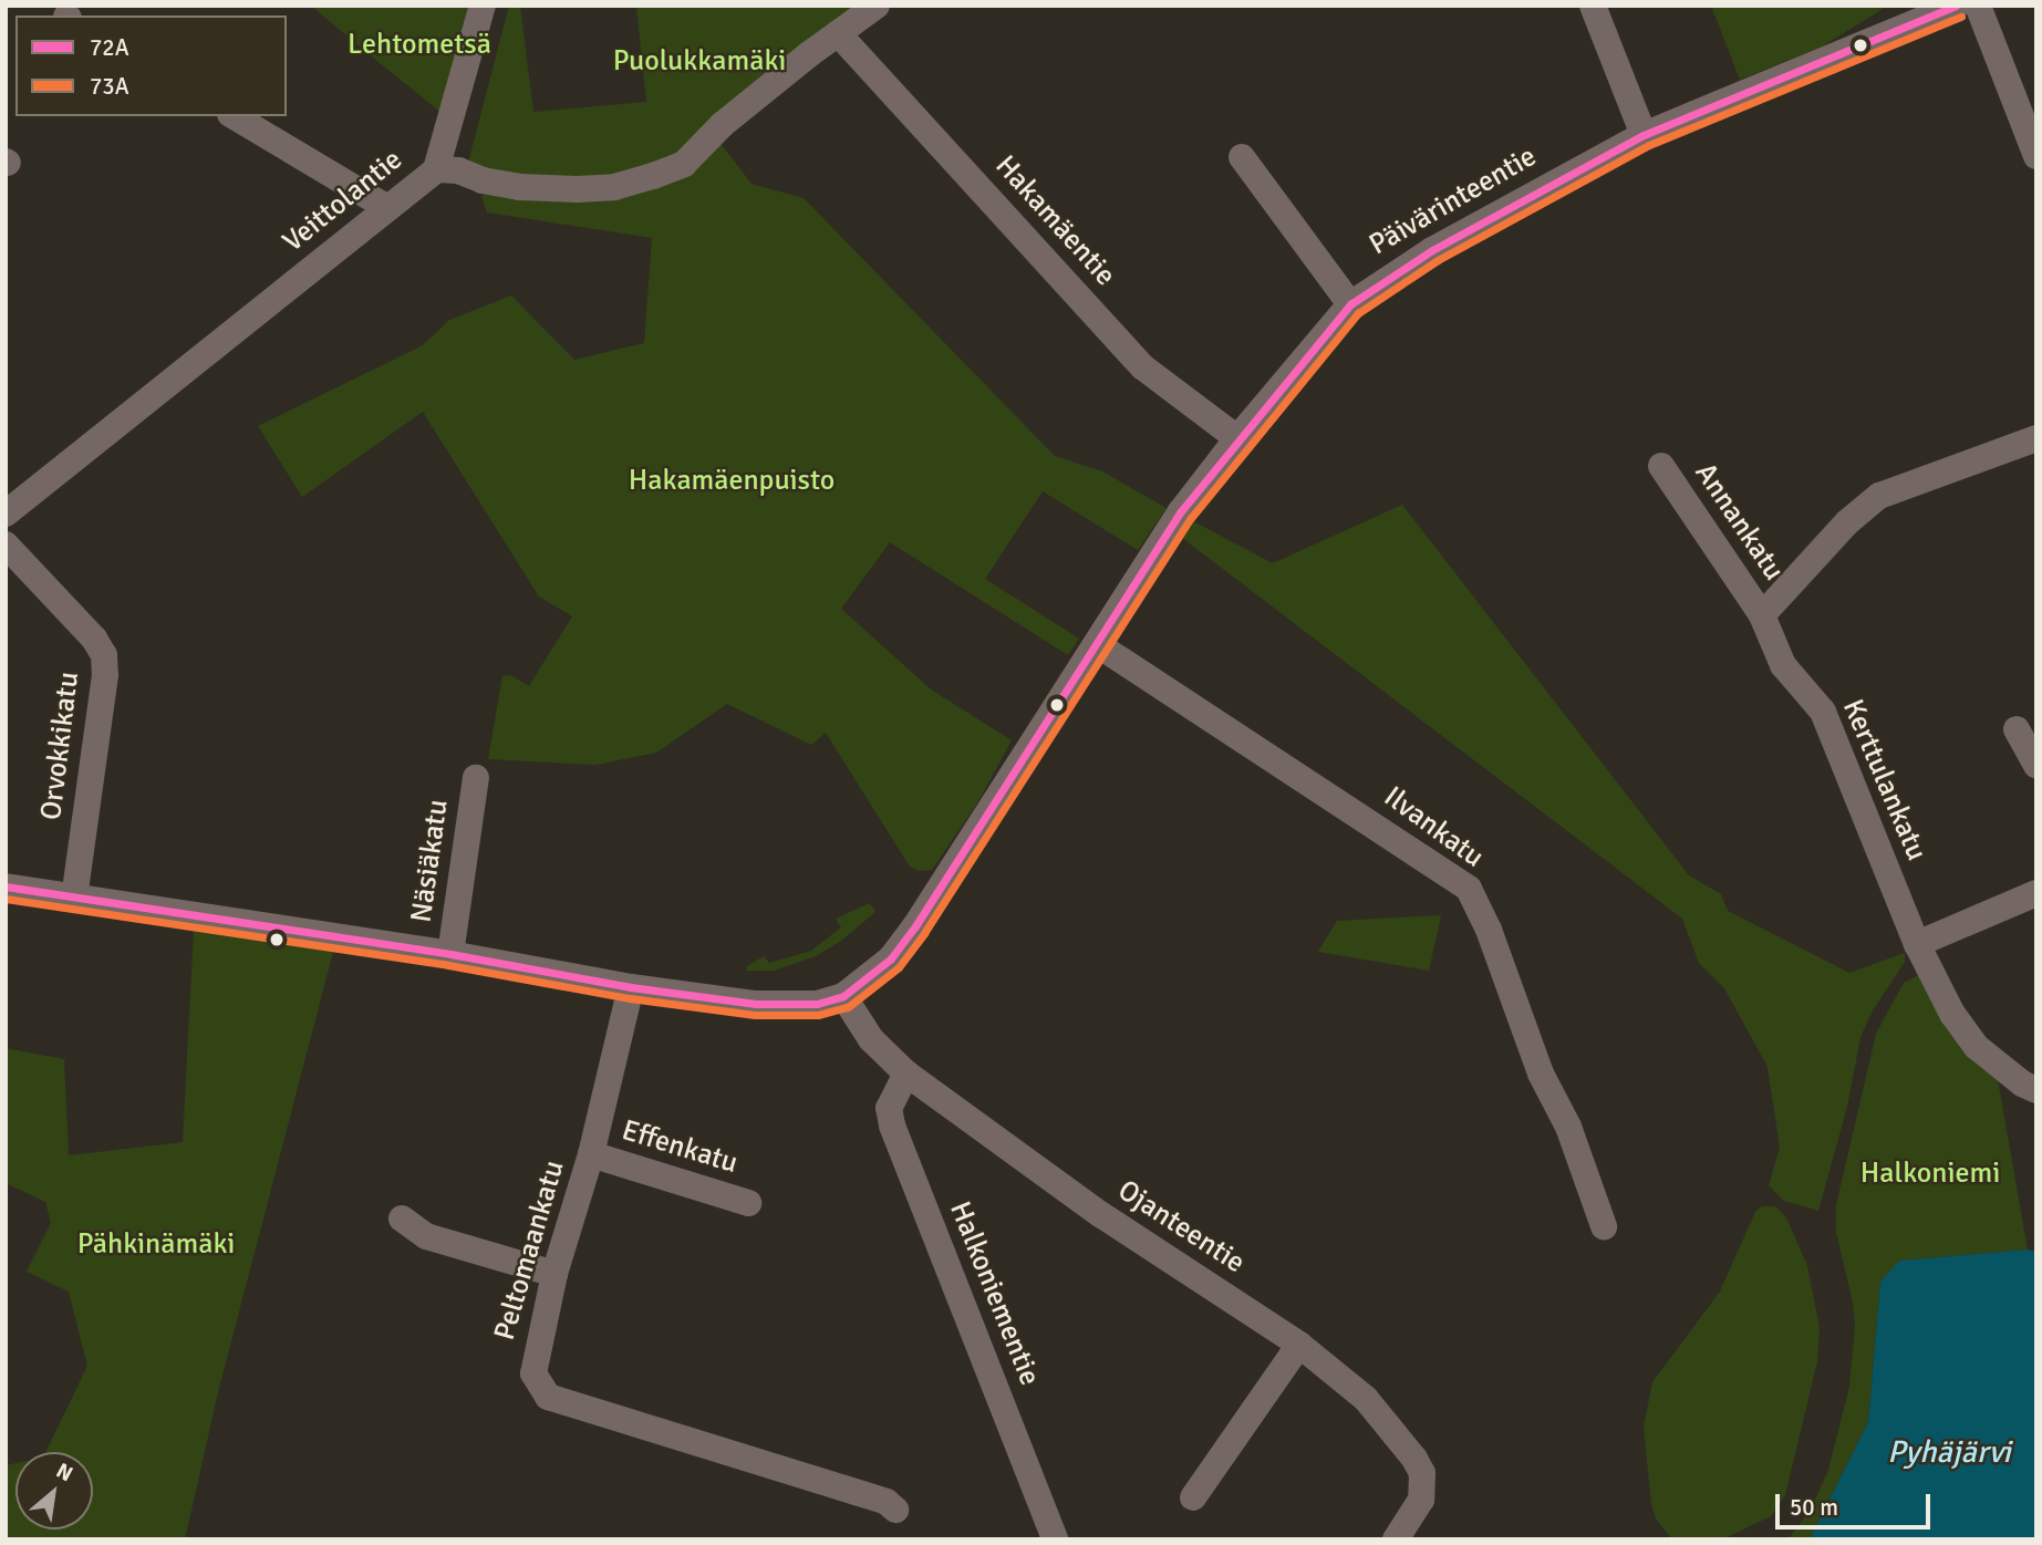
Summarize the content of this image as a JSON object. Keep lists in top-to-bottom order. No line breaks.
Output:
{"streets":{"street":["Veittolantie","Päivärinteentie","Hakamäentie","Annankatu","Orvokkikatu","Kerttulankatu","Ilvankatu","Näsiäkatu","Effenkatu","Ojanteentie","Peltomaankatu","Halkoniementie"]},"crossings":[["Veittolantie","Hakamäentie"],["Päivärinteentie","Hakamäentie"],["Päivärinteentie","Ilvankatu"],["Päivärinteentie","Ojanteentie"],["Annankatu","Kerttulankatu"],["Effenkatu","Peltomaankatu"],["Ojanteentie","Halkoniementie"]],"water":["Pyhäjärvi"],"parks":["Lehtometsä","Puolukkamäki","Hakamäenpuisto","Halkoniemi","Pähkinämäki"],"lines":["transit line 72A","transit line 73A"],"legend":["72A","73A"],"scale_bar":"50 m","north":"top right"}
